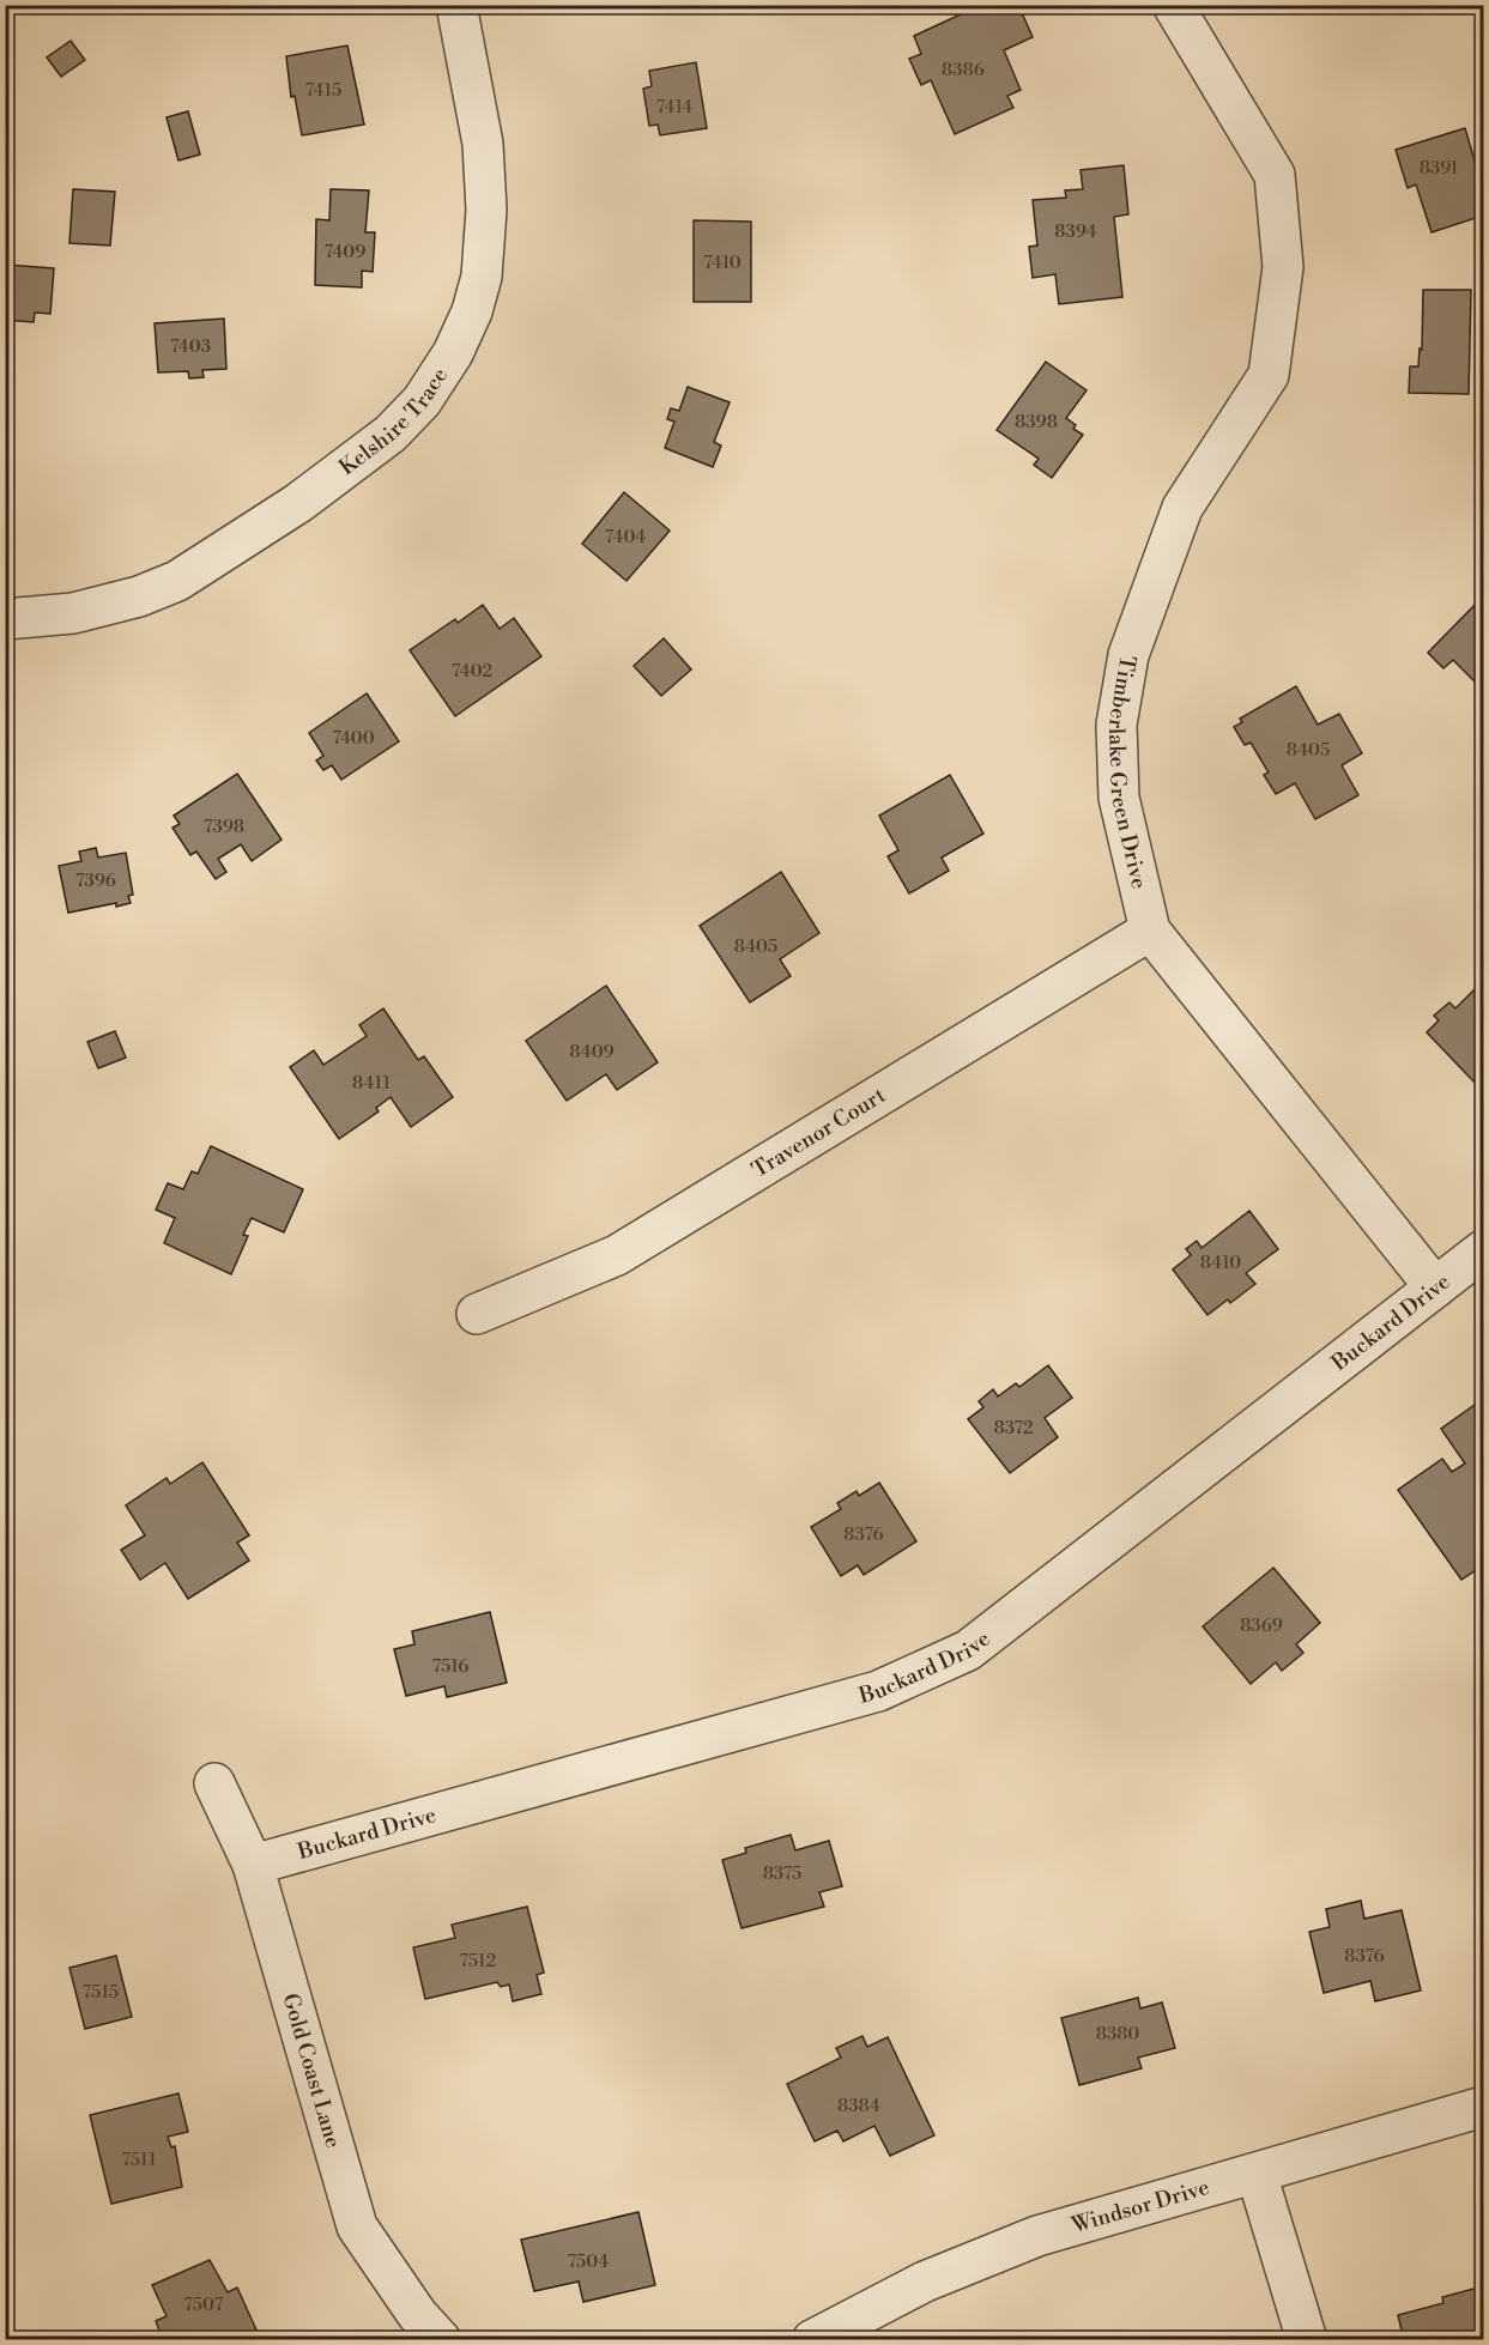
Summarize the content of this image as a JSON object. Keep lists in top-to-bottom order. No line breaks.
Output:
{"streets":{"street":["Kelshire Trace","Timberlake Green Drive","Travenor Court","Buckard Drive","Gold Coast Lane","Windsor Drive"]},"crossings":[["Timberlake Green Drive","Travenor Court"],["Timberlake Green Drive","Buckard Drive"],["Buckard Drive","Gold Coast Lane"]],"house_numbers":["8386","7415","7414","8391","8394","7409","7410","7403","8398","7404","7402","7400","8405","7398","7396","8405","8409","8411","8410","8372","8376","8369","7516","8375","8376","7512","7515","8380","8384","7511","7504","7507"]}
